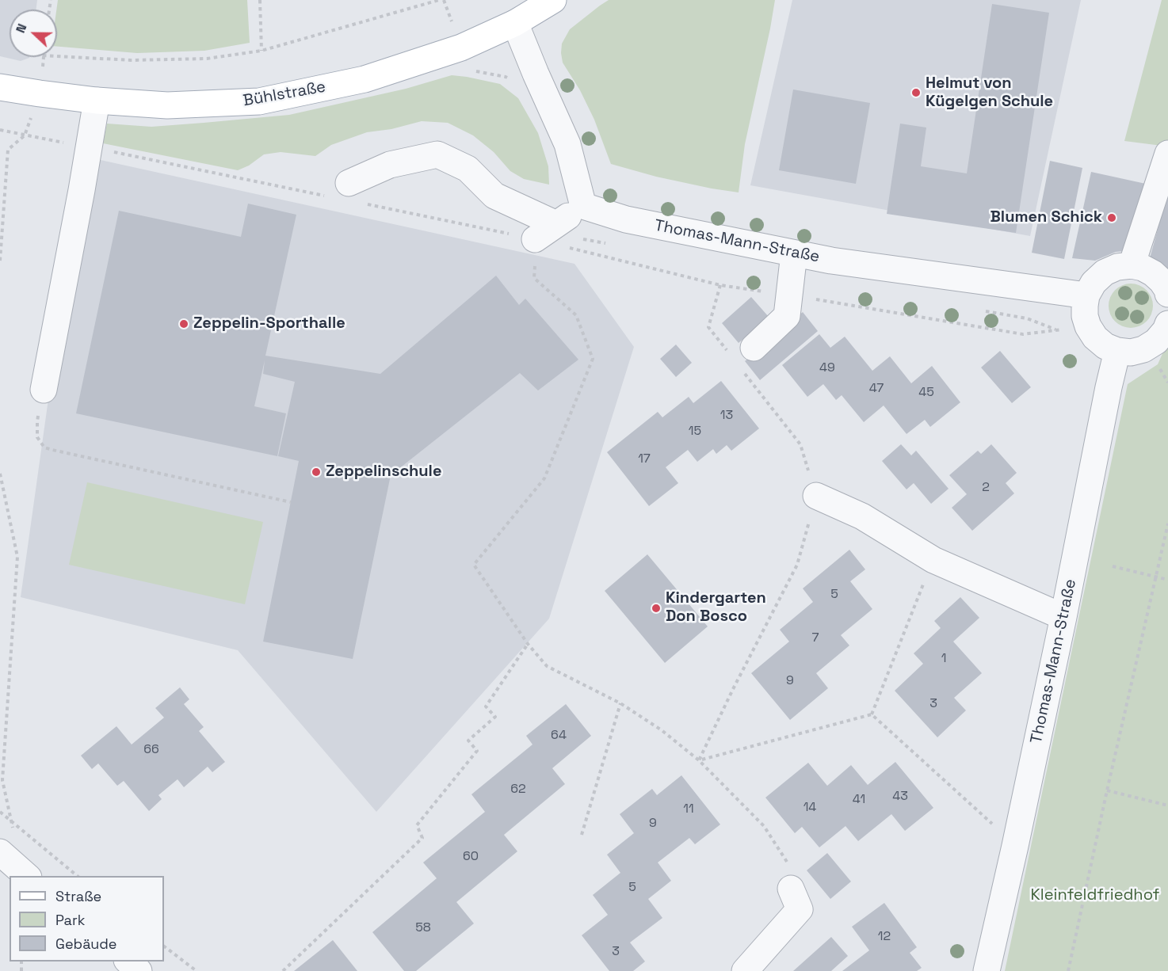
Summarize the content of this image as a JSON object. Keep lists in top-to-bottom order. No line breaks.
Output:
{"streets":{"main road":["Bühlstraße"],"street":["Thomas-Mann-Straße"]},"parks":["Kleinfeldfriedhof"],"places":["Helmut von Kügelgen Schule","Blumen Schick","Zeppelin-Sporthalle","Zeppelinschule","Kindergarten Don Bosco"],"house_numbers":["49","47","45","13","15","17","2","5","7","1","9","3","64","66","62","43","41","14","11","9","60","5","58","12","3"],"legend":["Straße","Park","Gebäude"],"north":"left"}
